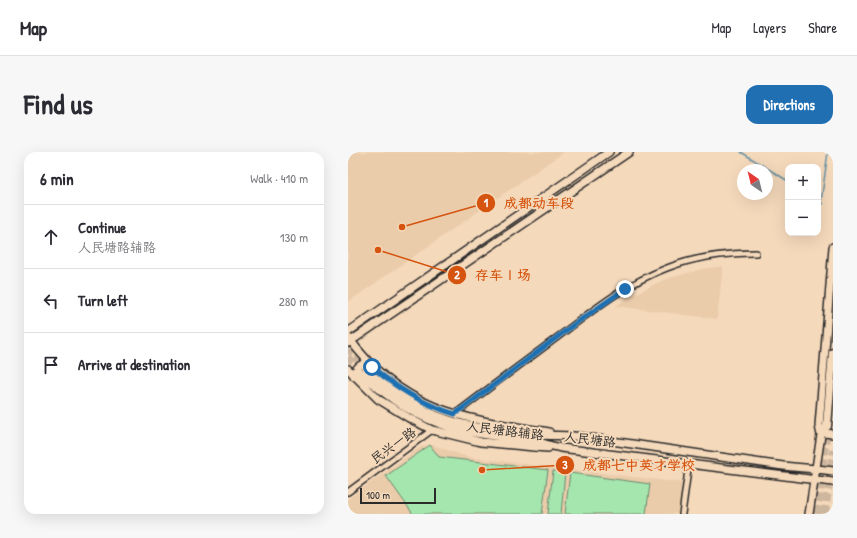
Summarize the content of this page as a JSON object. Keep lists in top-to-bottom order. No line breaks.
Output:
{"streets":{"main road":["人民塘路辅路","人民塘路"],"street":["民兴一路"]},"crossings":[["人民塘路辅路","人民塘路"],["人民塘路辅路","民兴一路"]],"places":["成都动车段","存车Ⅰ场","成都七中英才学校"],"scale_bar":"100 m","north":"top left","page":{"header":"Map","nav":["Map","Layers","Share"],"title":"Find us","buttons":"Directions","heading":["6 min","Walk · 410 m"],"map_buttons":["+","−"],"list":[["Continue","人民塘路辅路","130 m"],["Turn left","280 m"],"Arrive at destination"],"scale":"100 m"}}
